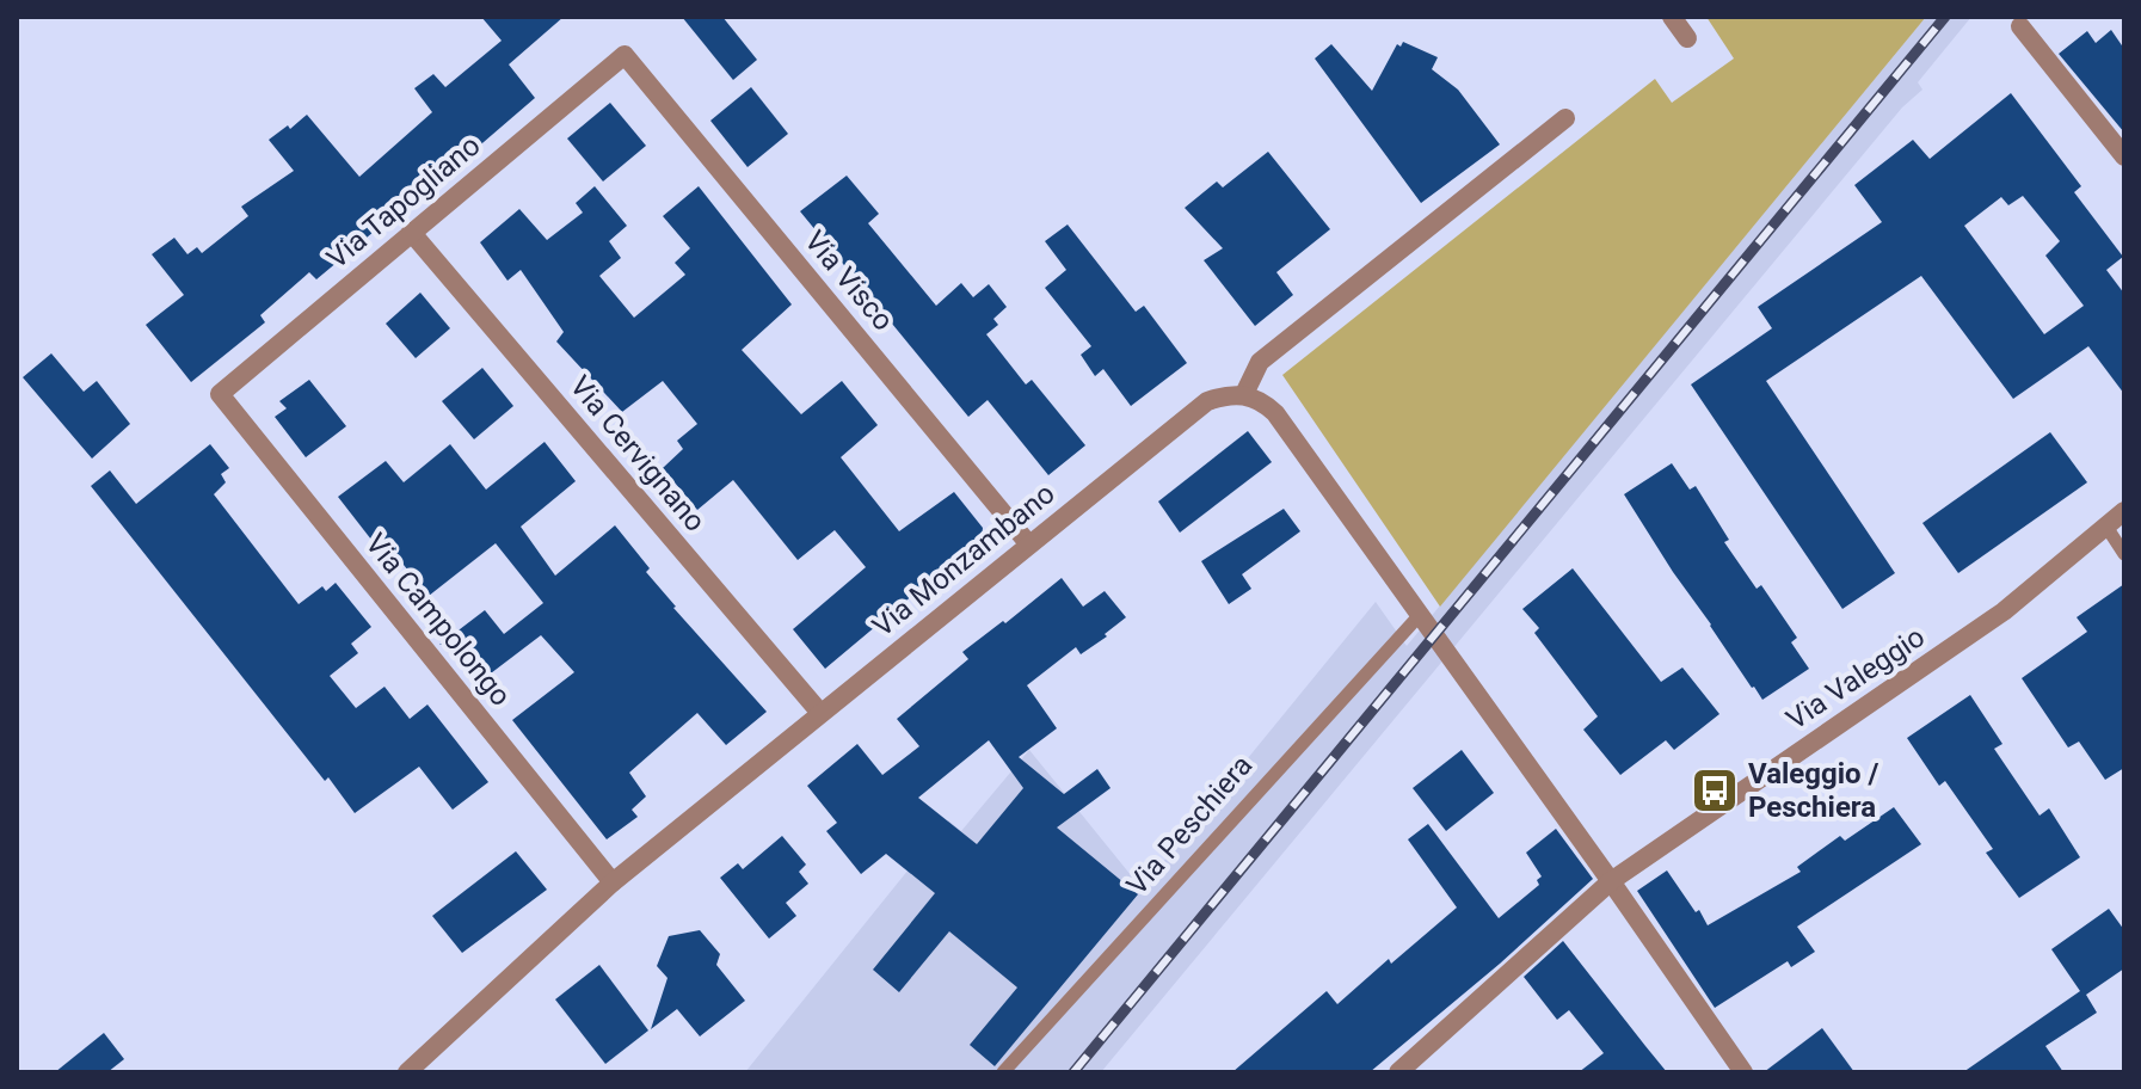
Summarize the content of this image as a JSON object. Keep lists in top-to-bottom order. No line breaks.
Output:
{"streets":{"street":["Via Tapogliano","Via Visco","Via Cervignano","Via Monzambano","Via Campolongo","Via Valeggio"],"lane":["Via Peschiera"]},"crossings":[["Via Tapogliano","Via Visco"],["Via Tapogliano","Via Cervignano"],["Via Tapogliano","Via Campolongo"],["Via Visco","Via Monzambano"],["Via Cervignano","Via Monzambano"],["Via Monzambano","Via Campolongo"]],"places":{"bus stop":["Valeggio / Peschiera"]}}
